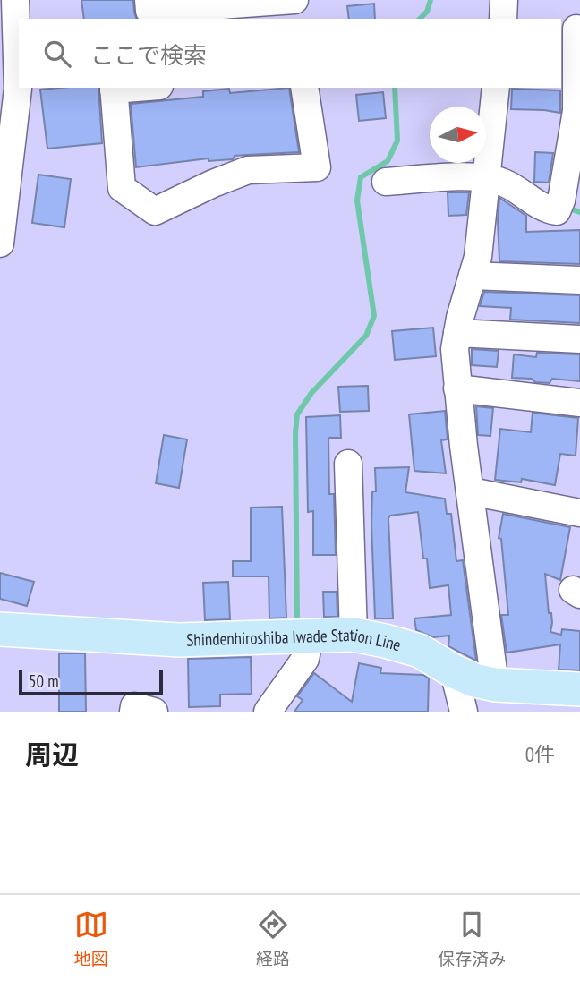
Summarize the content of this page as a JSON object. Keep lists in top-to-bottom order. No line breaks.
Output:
{"streets":{"main road":["Shindenhiroshiba Iwade Station Line"]},"scale_bar":"50 m","north":"right","page":{"search":"ここで検索","scale":"50 m","heading":["周辺","0件"],"nav":["地図","経路","保存済み"]}}
